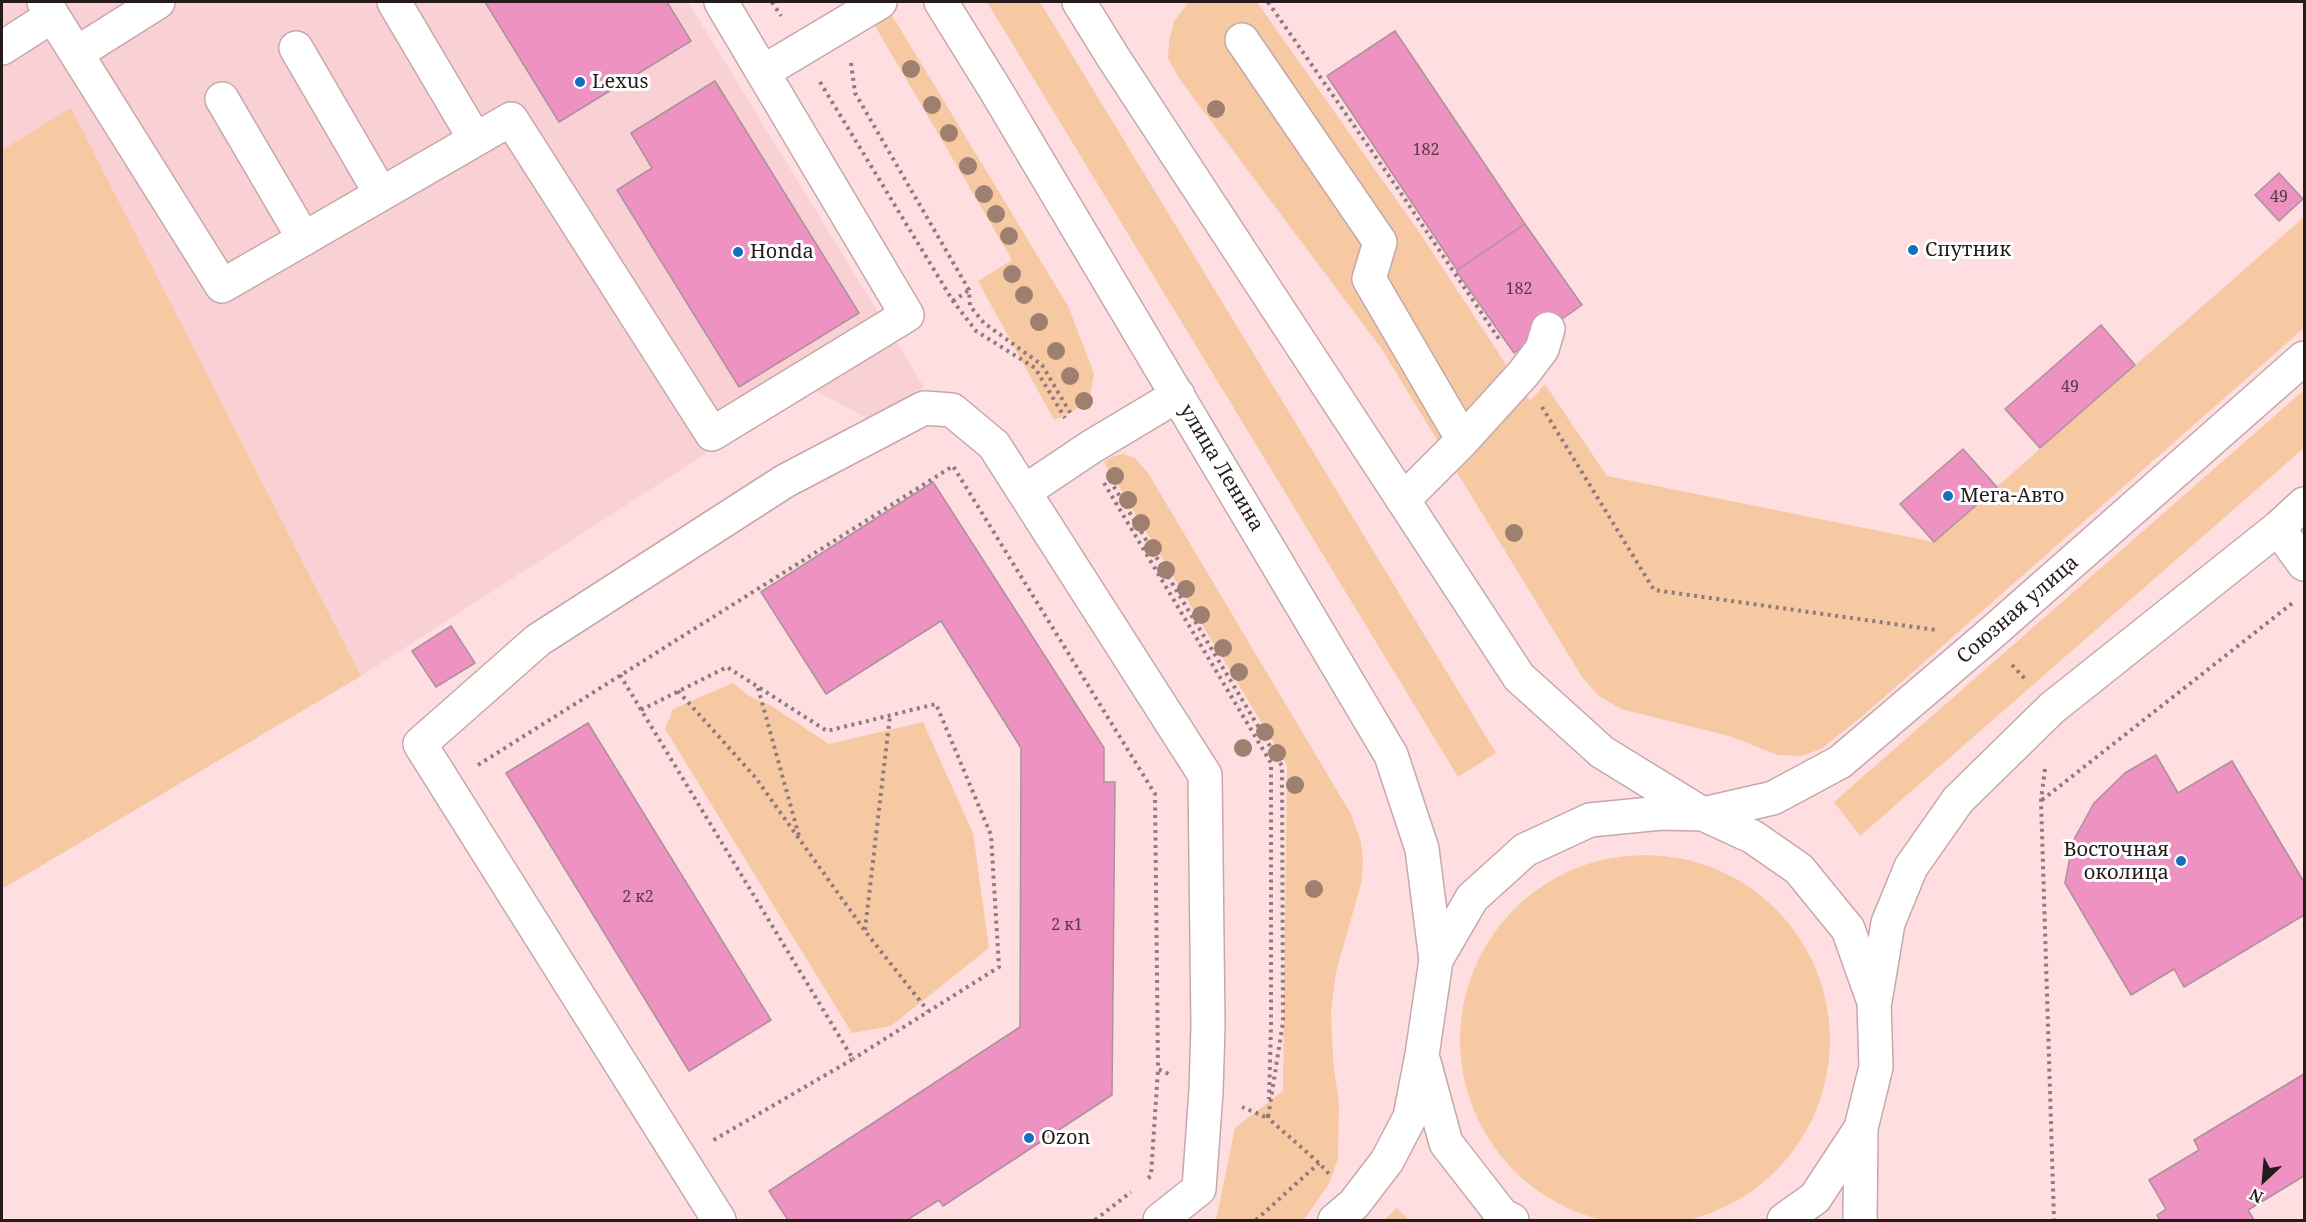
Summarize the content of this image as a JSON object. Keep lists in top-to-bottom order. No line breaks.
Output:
{"streets":{"main road":["улица Ленина","Союзная улица"]},"places":["Lexus","Спутник","Honda","Мега-Авто","Восточная околица","Ozon"],"house_numbers":["182","49","182","49","2 к2","2 к1"],"north":"bottom left"}
